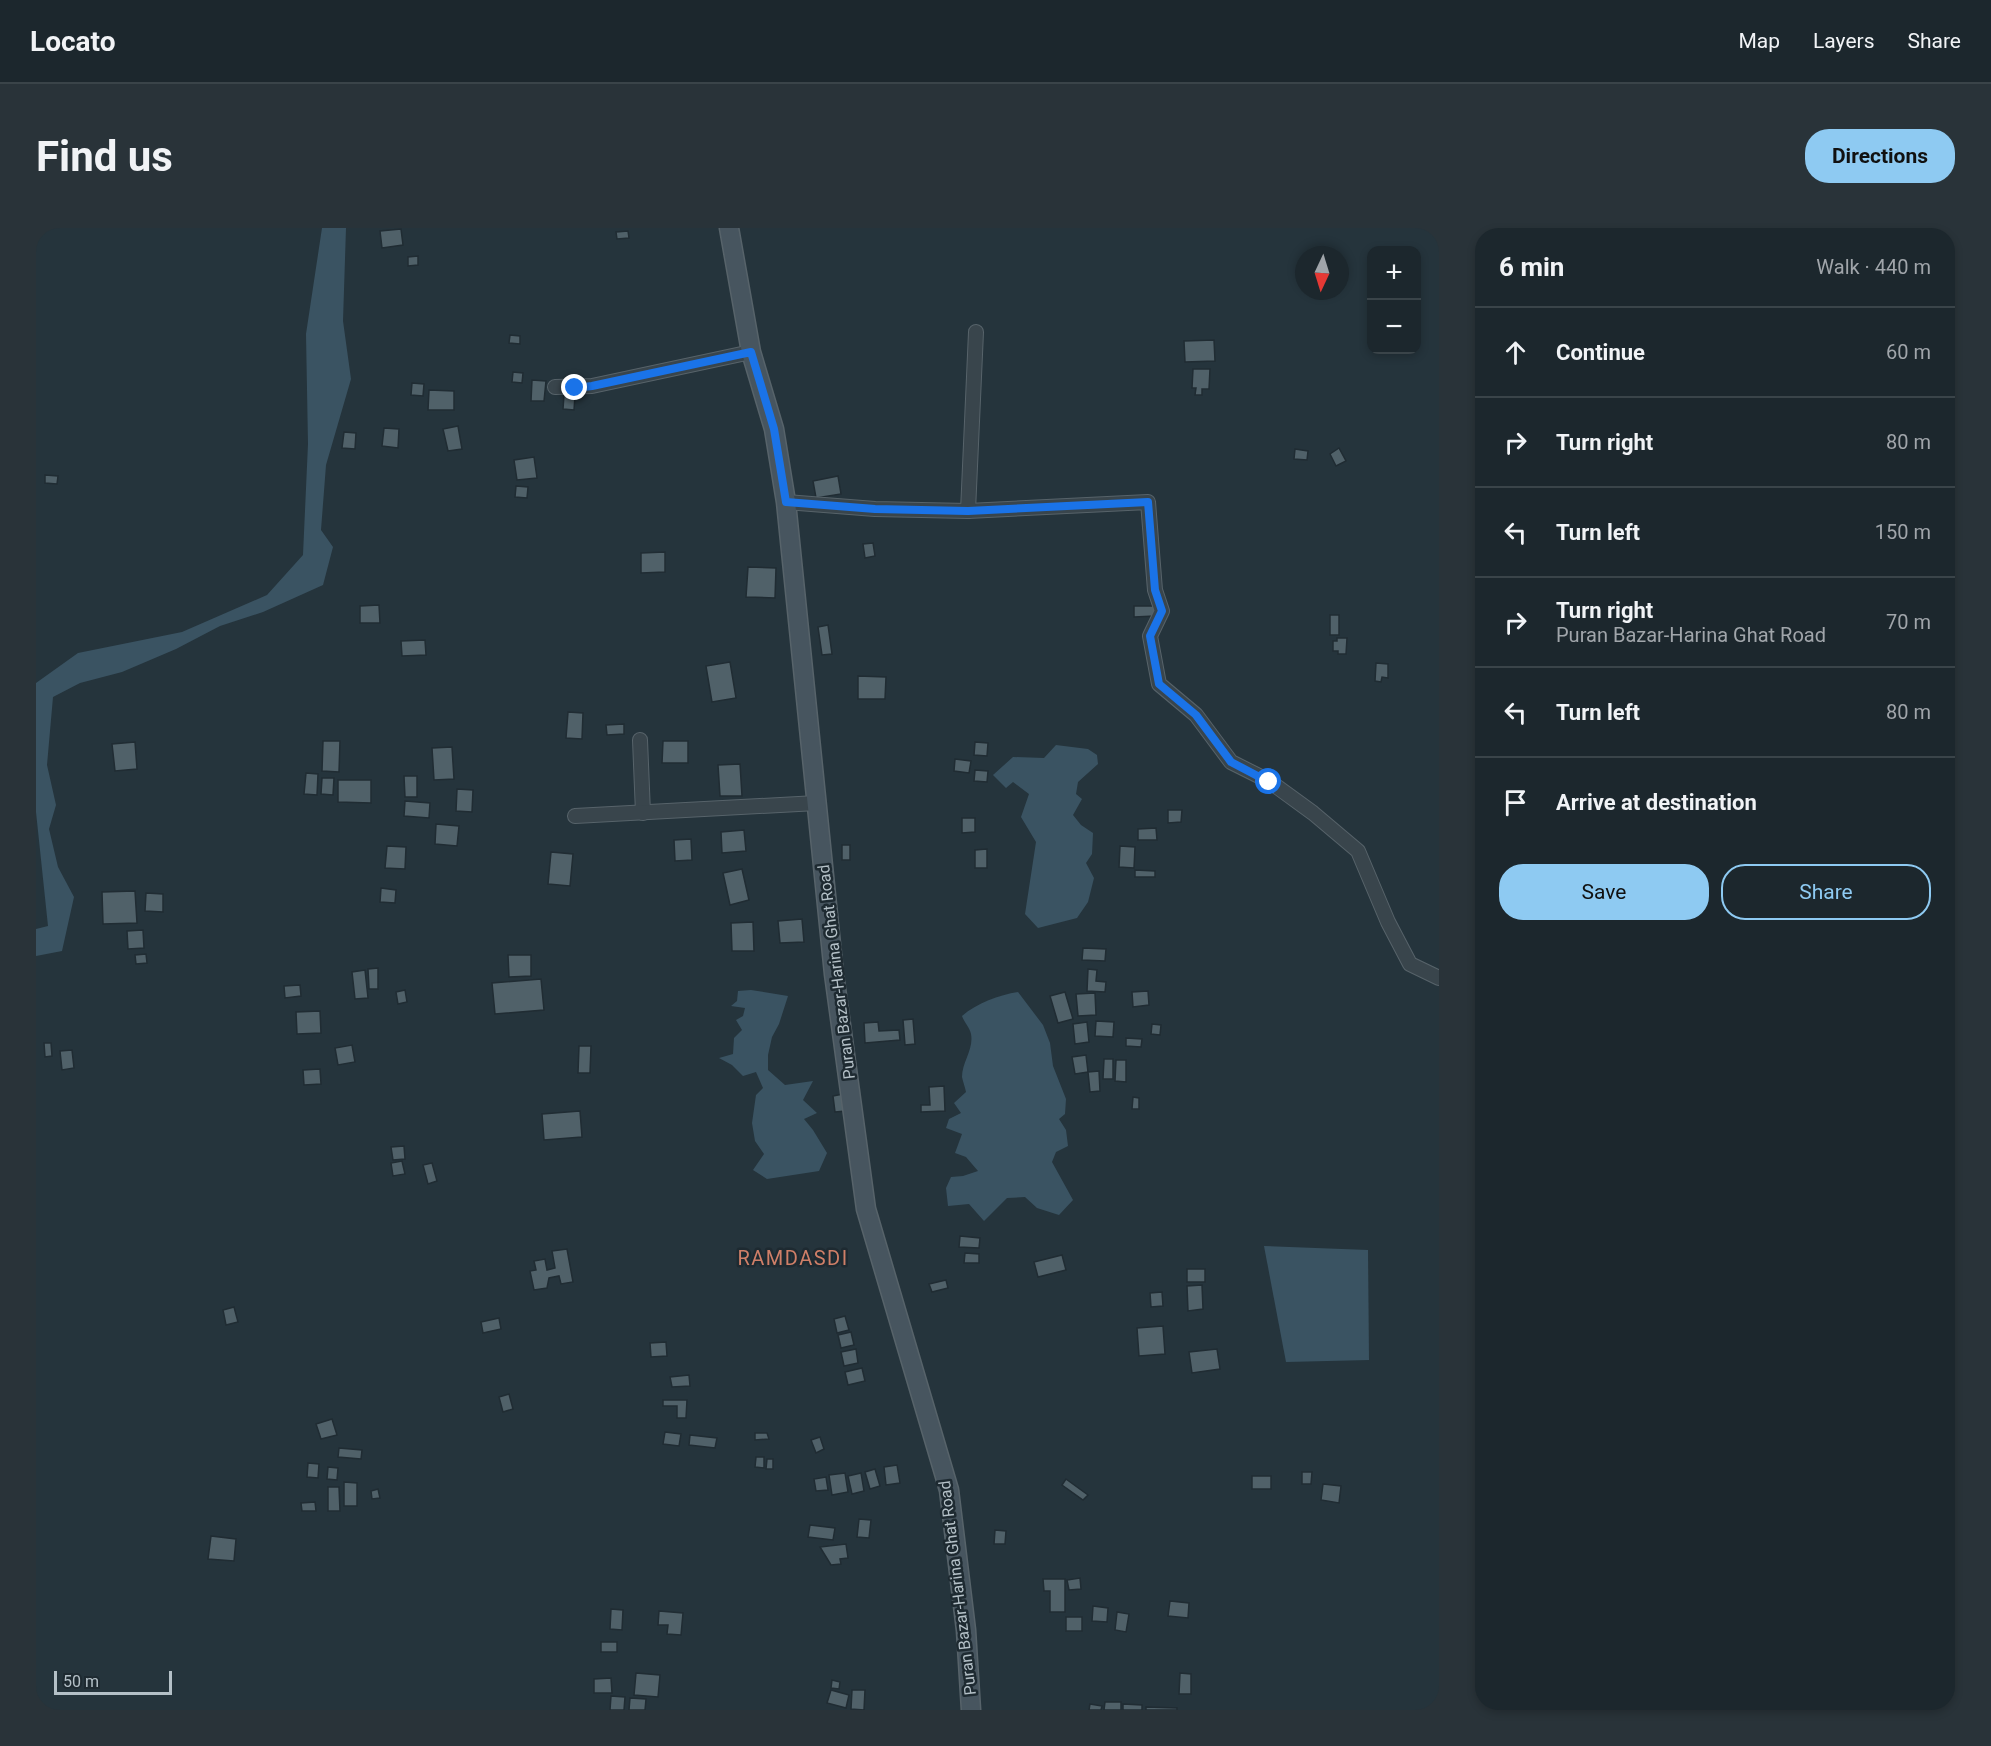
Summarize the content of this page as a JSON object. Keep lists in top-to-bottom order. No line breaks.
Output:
{"streets":{"main road":["Puran Bazar-Harina Ghat Road"]},"districts":["RAMDASDI"],"scale_bar":"50 m","north":"bottom","page":{"header":"Locato","nav":["Map","Layers","Share"],"buttons":["Directions",["Save","Share"]],"title":"Find us","heading":["6 min","Walk · 440 m"],"map_buttons":["+","−"],"list":[["Continue","60 m"],["Turn right","80 m"],["Turn left","150 m"],["Turn right","Puran Bazar-Harina Ghat Road","70 m"],["Turn left","80 m"],"Arrive at destination"],"scale":"50 m"}}
